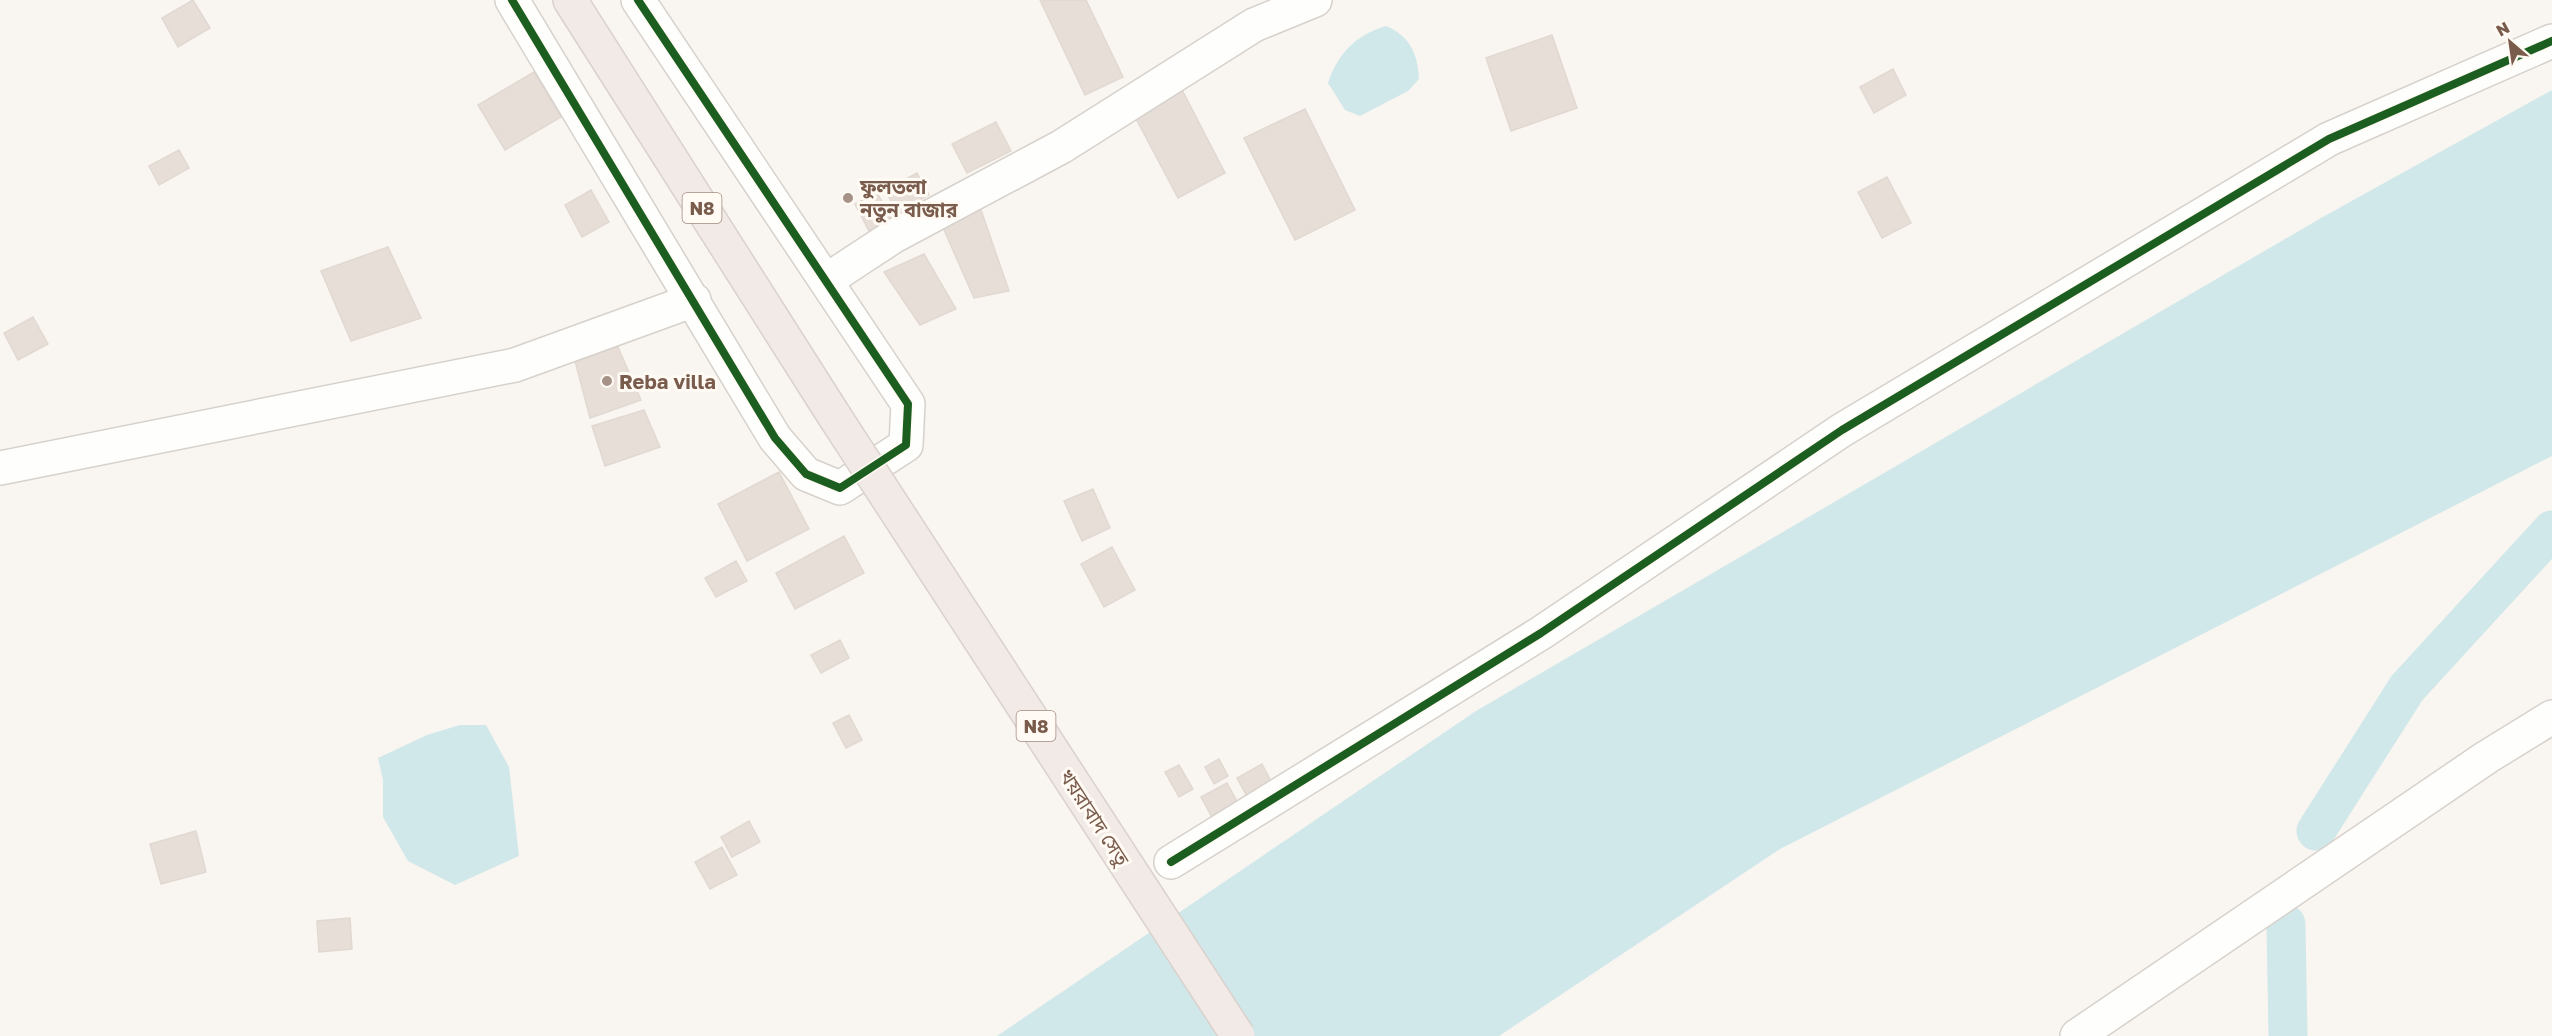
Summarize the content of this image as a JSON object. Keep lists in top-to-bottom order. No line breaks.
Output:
{"streets":{"highway":["N8","খয়রাবাদ সেতু"]},"places":["ফুলতলা নতুন বাজার","Reba villa"],"north":"top left"}
